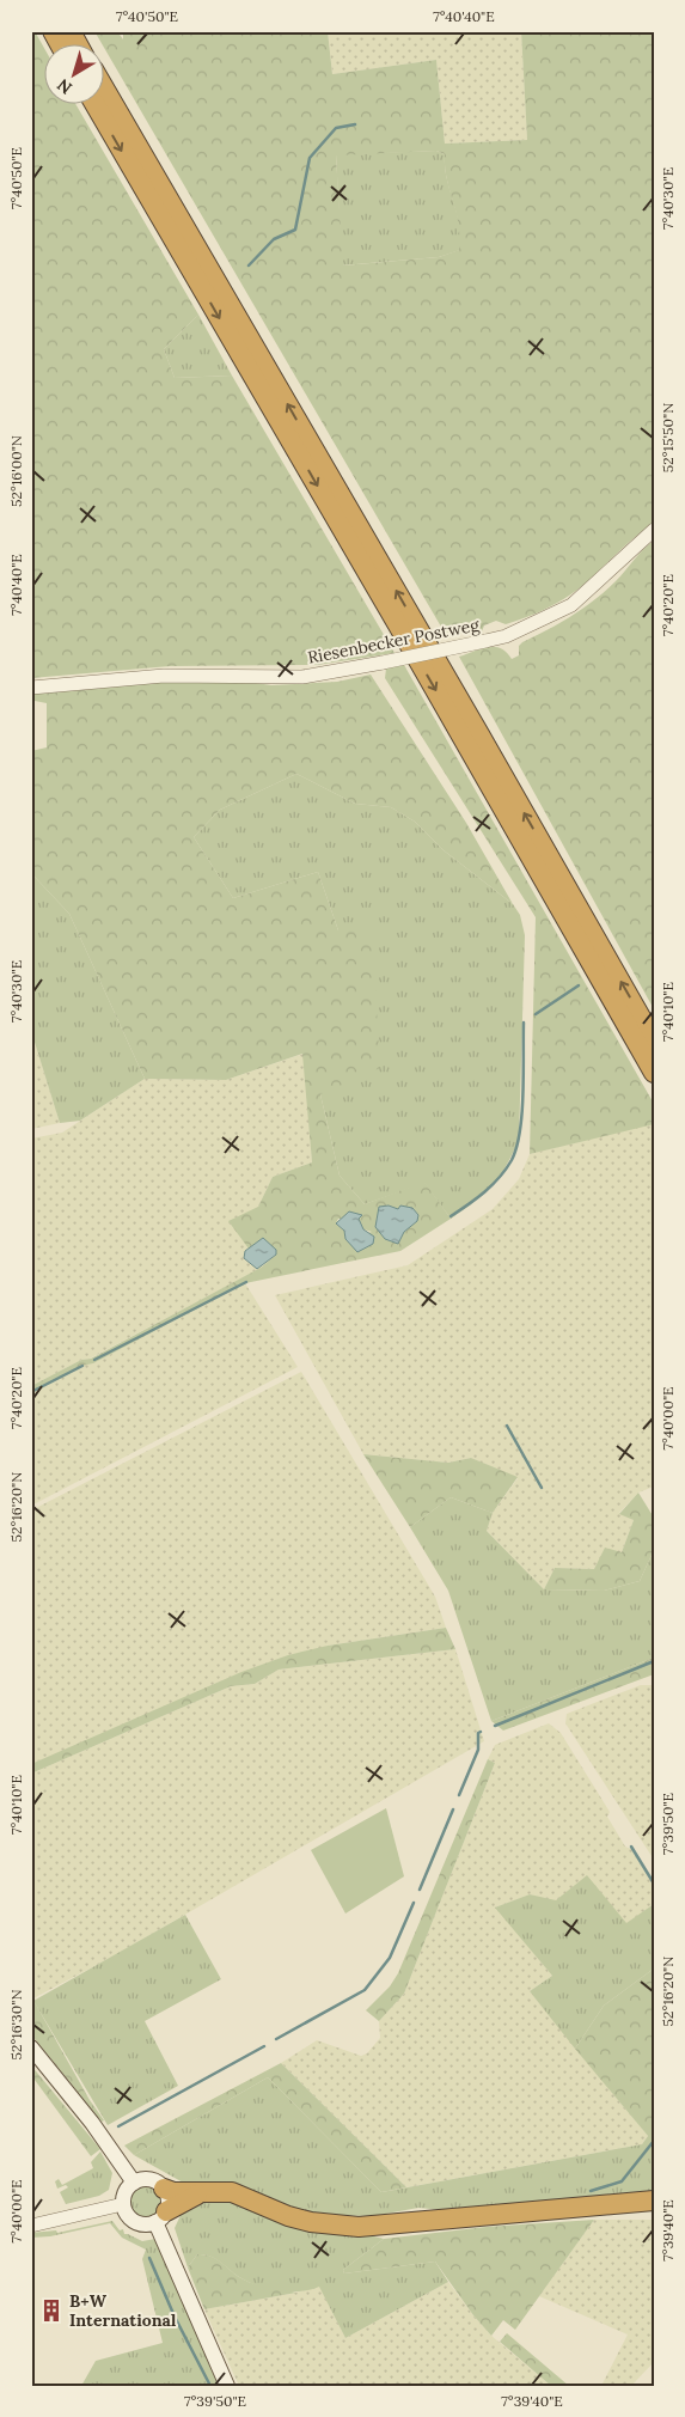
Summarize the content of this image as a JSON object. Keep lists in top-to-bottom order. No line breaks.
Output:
{"streets":{"street":["Riesenbecker Postweg"]},"places":{"building":["B+W International"]},"north":"bottom left","coordinates":["7°40'50\"E","7°40'40\"E","7°40'30\"E","52°15'50\"N","52°16'00\"N","7°40'20\"E","7°40'10\"E","7°40'00\"E","52°16'20\"N","7°39'50\"E","52°16'30\"N","7°39'40\"E"]}
